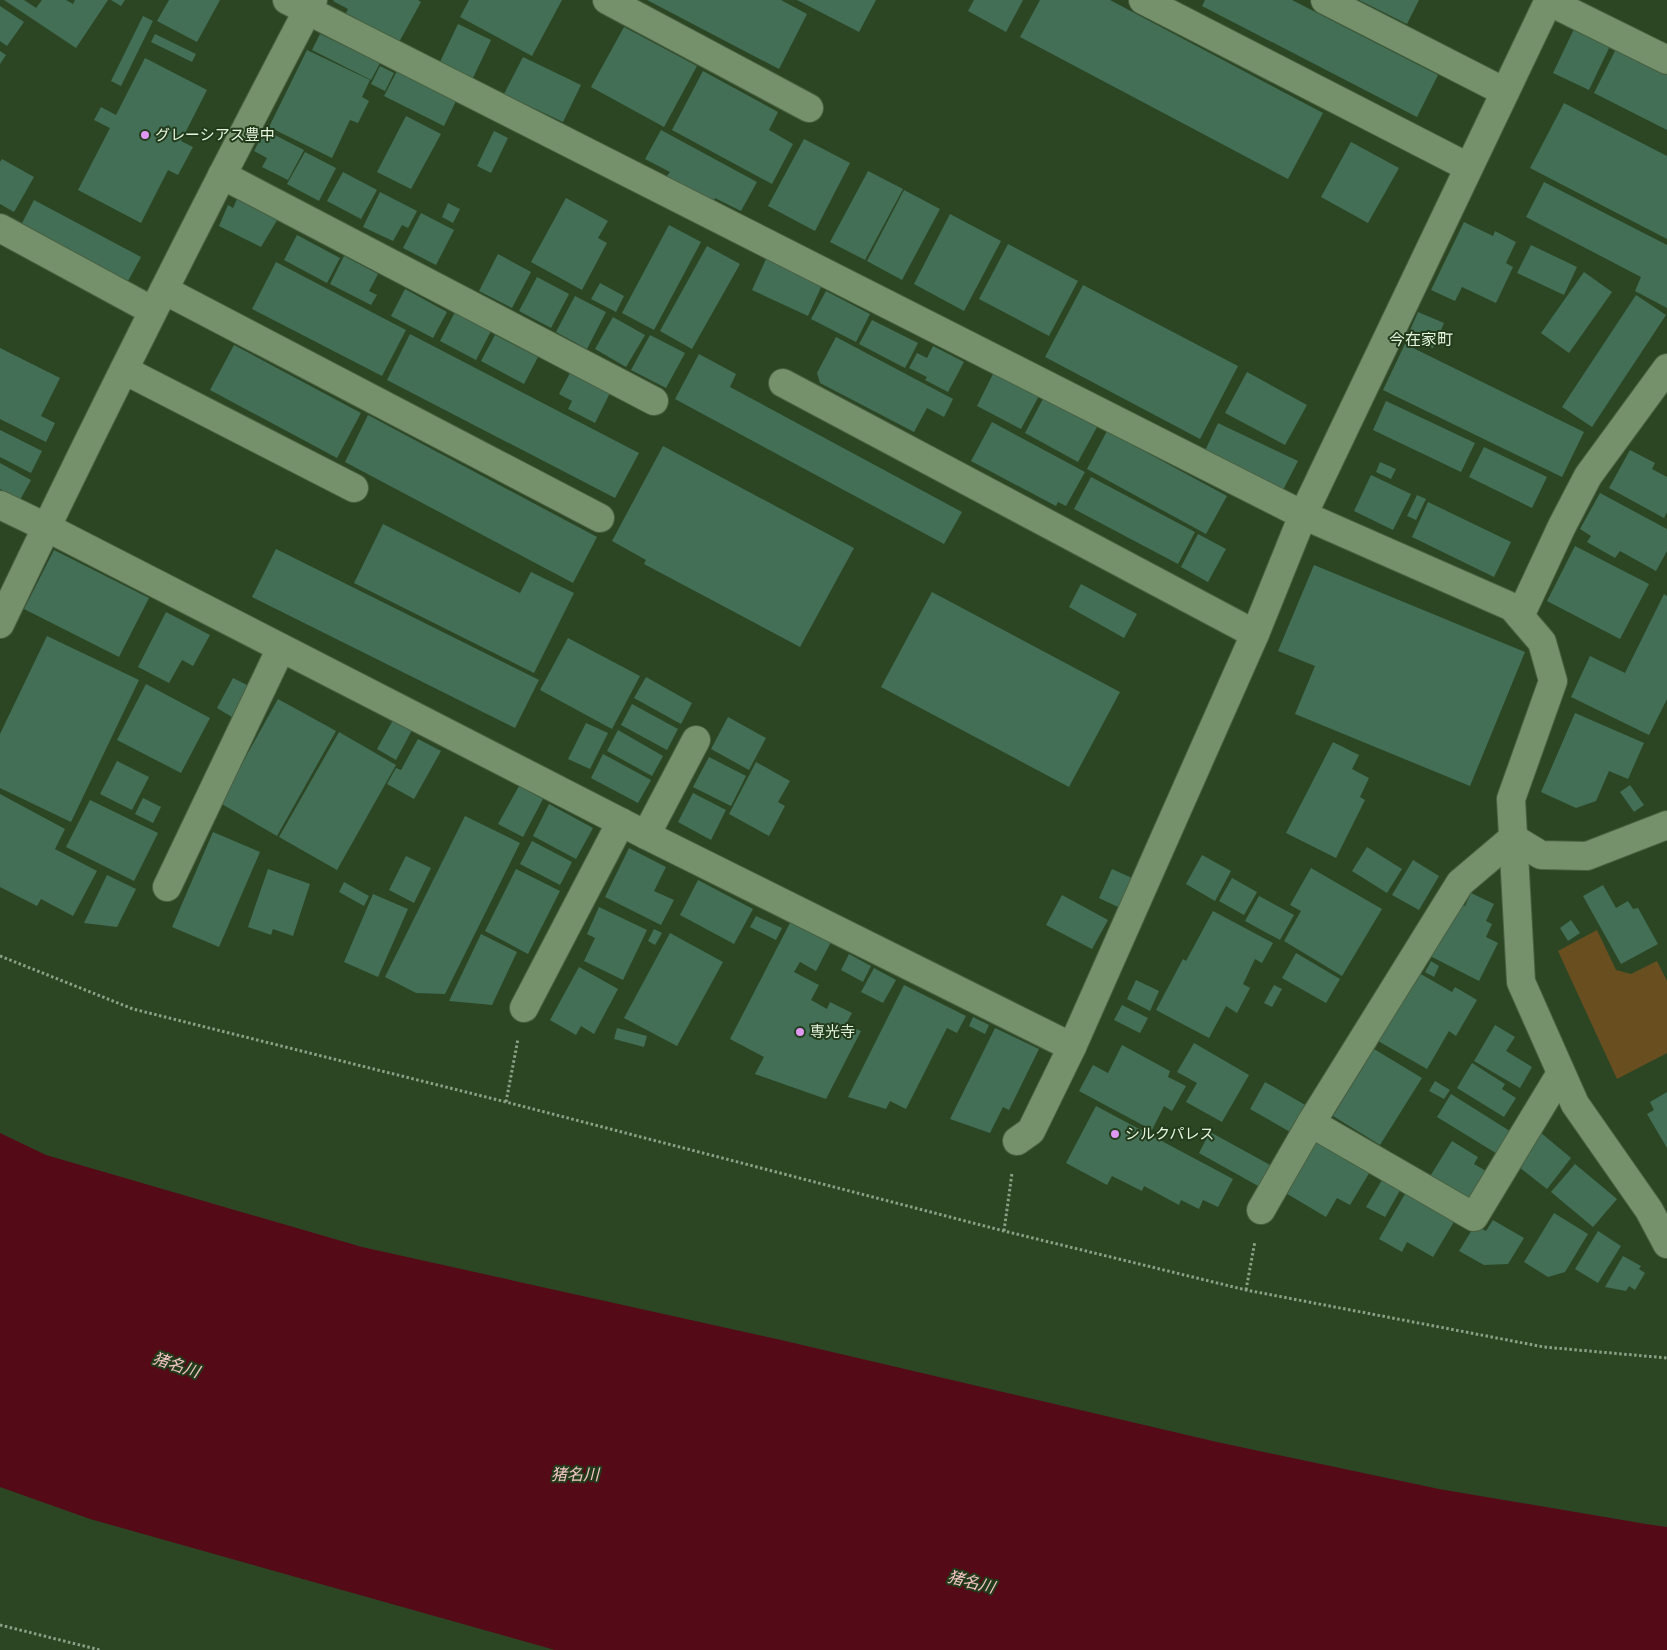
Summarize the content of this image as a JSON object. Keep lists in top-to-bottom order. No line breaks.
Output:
{"districts":["今在家町"],"water":["猪名川"],"places":["グレーシアス豊中","専光寺","シルクパレス"]}
